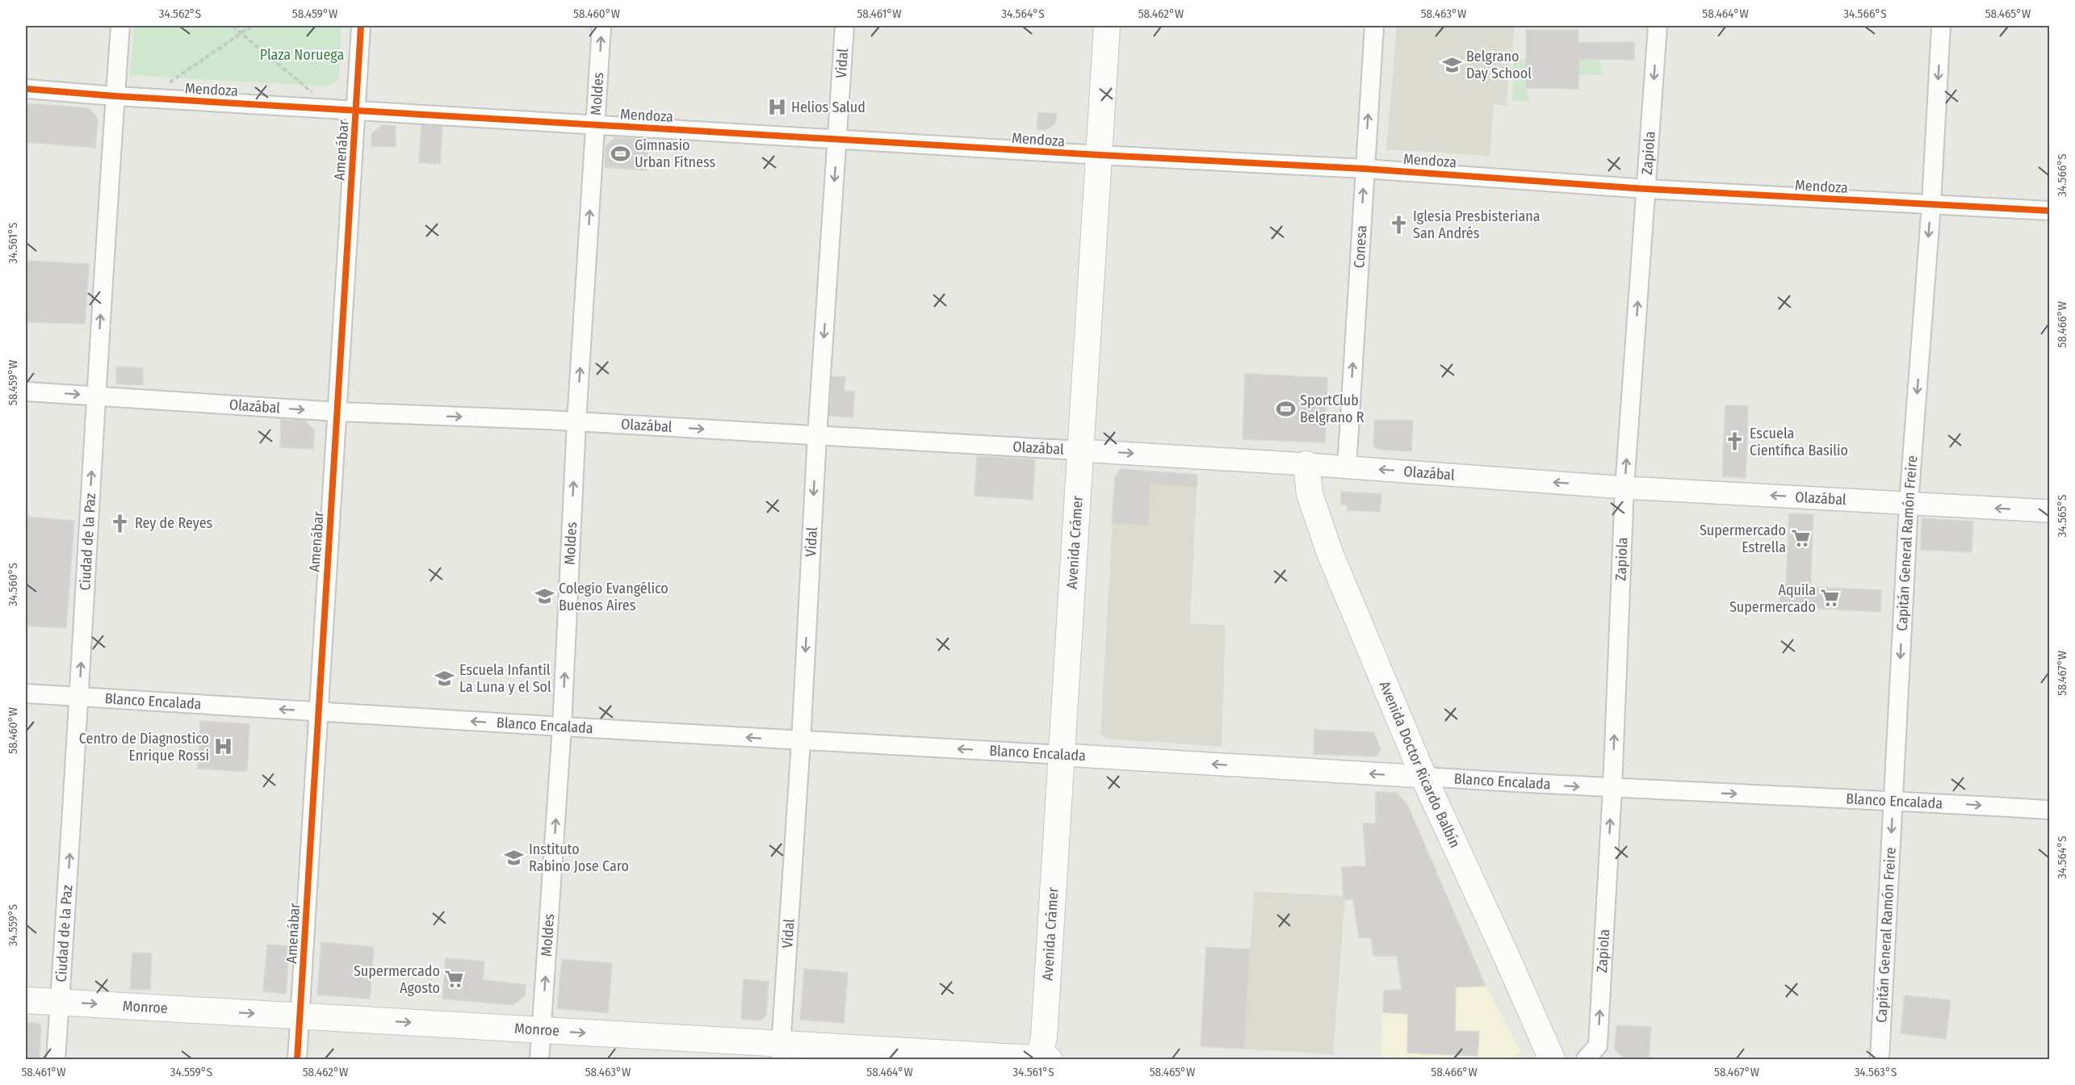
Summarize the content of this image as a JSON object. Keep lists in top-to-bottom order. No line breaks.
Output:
{"streets":{"main road":["Avenida Crámer","Avenida Doctor Ricardo Balbín","Monroe"],"street":["Vidal","Mendoza","Moldes","Amenábar","Zapiola","Conesa","Olazábal","Ciudad de la Paz","Capitán General Ramón Freire","Blanco Encalada"]},"crossings":[["Vidal","Mendoza"],["Vidal","Olazábal"],["Vidal","Blanco Encalada"],["Vidal","Monroe"],["Mendoza","Moldes"],["Mendoza","Amenábar"],["Mendoza","Zapiola"],["Mendoza","Conesa"],["Mendoza","Ciudad de la Paz"],["Mendoza","Avenida Crámer"],["Mendoza","Capitán General Ramón Freire"],["Moldes","Olazábal"],["Moldes","Blanco Encalada"],["Moldes","Monroe"],["Amenábar","Olazábal"],["Amenábar","Blanco Encalada"],["Amenábar","Monroe"],["Zapiola","Olazábal"],["Zapiola","Blanco Encalada"],["Conesa","Olazábal"],["Olazábal","Ciudad de la Paz"],["Olazábal","Avenida Crámer"],["Olazábal","Capitán General Ramón Freire"],["Olazábal","Avenida Doctor Ricardo Balbín"],["Ciudad de la Paz","Blanco Encalada"],["Ciudad de la Paz","Monroe"],["Avenida Crámer","Blanco Encalada"],["Avenida Crámer","Monroe"],["Capitán General Ramón Freire","Blanco Encalada"],["Blanco Encalada","Avenida Doctor Ricardo Balbín"]],"one_way":["Vidal","Moldes","Conesa","Ciudad de la Paz","Capitán General Ramón Freire","Monroe"],"parks":["Plaza Noruega"],"places":{"school or university":["Belgrano Day School","Colegio Evangélico Buenos Aires","Escuela Infantil La Luna y el Sol","Instituto Rabino Jose Caro"],"hospital":["Helios Salud","Centro de Diagnostico Enrique Rossi"],"sports":["Gimnasio Urban Fitness","SportClub Belgrano R"],"church":["Iglesia Presbisteriana San Andrés","Escuela Científica Basilio","Rey de Reyes"],"supermarket":["Supermercado Estrella","Aquila Supermercado","Supermercado Agosto"]},"coordinates":["34.562°S","58.459°W","58.460°W","58.461°W","34.564°S","58.462°W","58.463°W","58.464°W","34.566°S","58.465°W","34.561°S","58.466°W","34.565°S","34.560°S","58.467°W","34.559°S","34.563°S"]}
